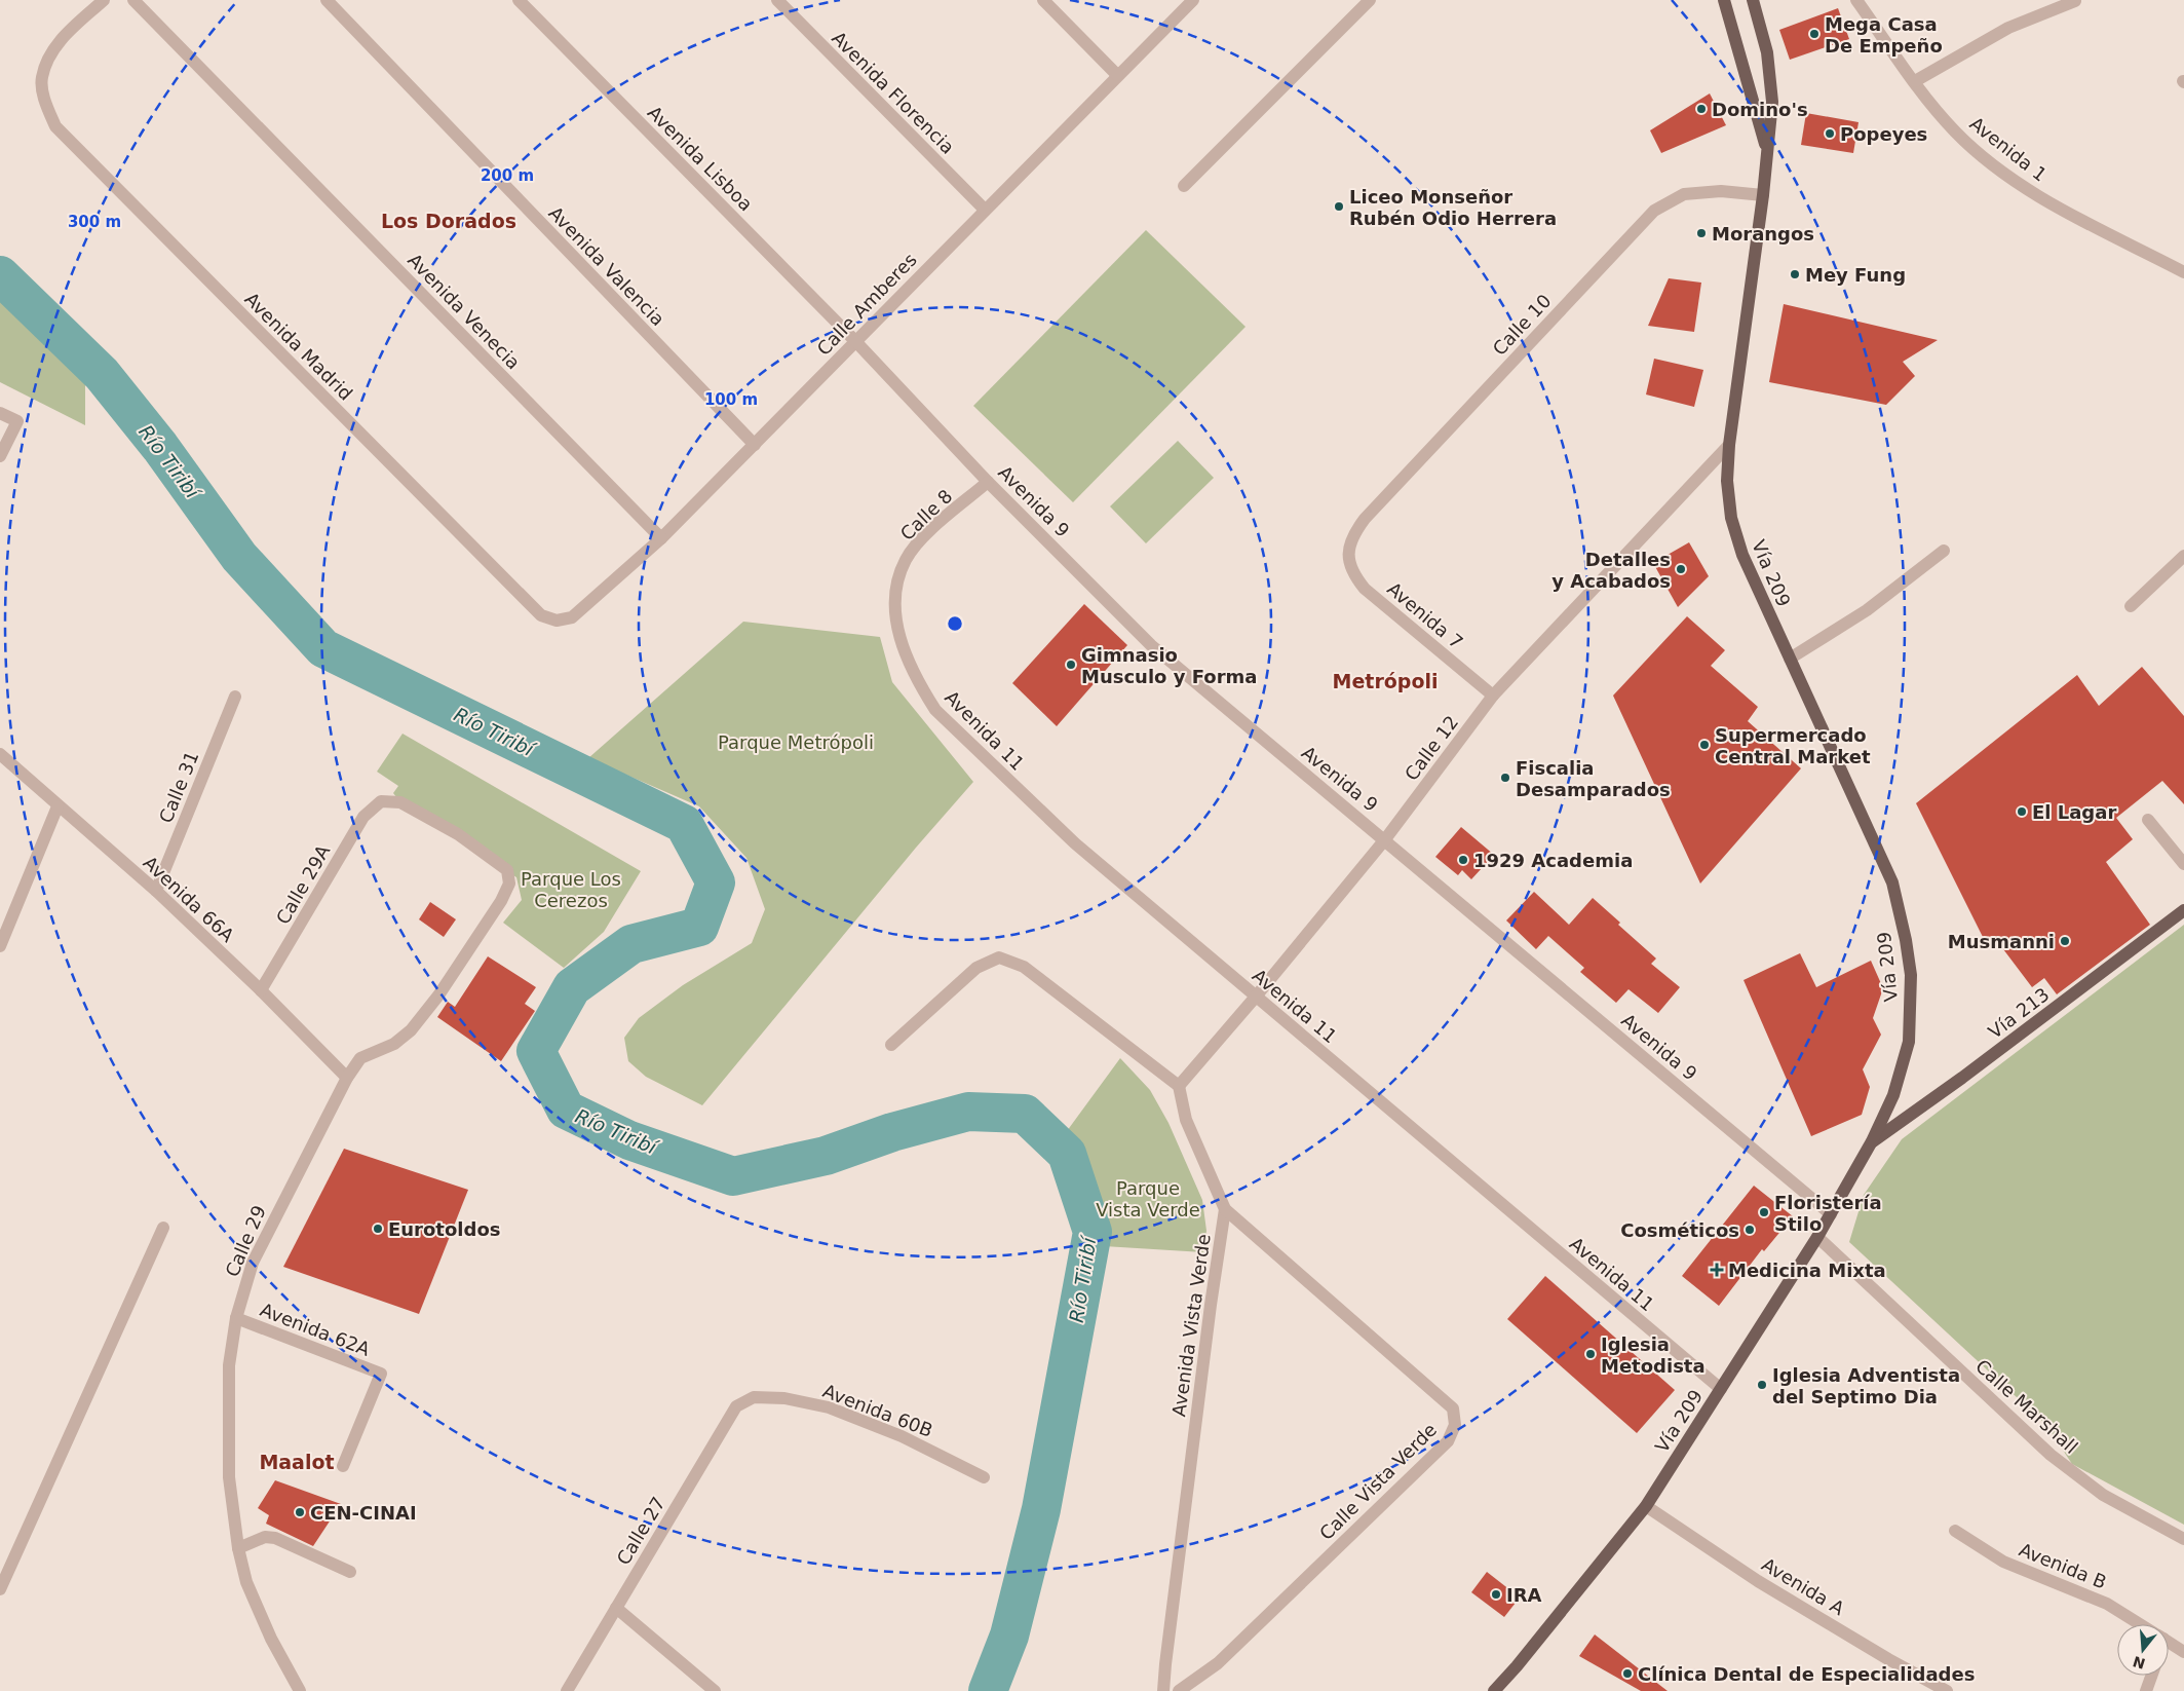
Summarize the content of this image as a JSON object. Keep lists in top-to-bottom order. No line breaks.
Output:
{"streets":{"main road":["Vía 209","Vía 213"],"street":["Avenida Florencia","Avenida 1","Avenida Lisboa","Avenida Valencia","Calle Amberes","Avenida Venecia","Calle 10","Avenida Madrid","Avenida 9","Calle 8","Avenida 7","Avenida 11","Calle 12","Calle 31","Calle 29A","Avenida 66A","Calle 29","Avenida Vista Verde","Avenida 62A","Calle Marshall","Avenida 60B","Calle Vista Verde","Calle 27","Avenida B","Avenida A"]},"crossings":[["Avenida Florencia","Calle Amberes"],["Avenida Lisboa","Calle Amberes"],["Avenida Lisboa","Avenida 9"],["Avenida Valencia","Calle Amberes"],["Calle Amberes","Avenida Venecia"],["Calle Amberes","Avenida Madrid"],["Calle Amberes","Avenida 9"],["Calle 10","Vía 209"],["Calle 10","Avenida 7"],["Avenida 9","Calle 8"],["Avenida 9","Vía 209"],["Avenida 9","Calle 12"],["Calle 8","Avenida 11"],["Vía 209","Avenida 11"],["Vía 209","Calle 12"],["Vía 209","Vía 213"],["Vía 209","Calle Marshall"],["Vía 209","Avenida A"],["Avenida 7","Calle 12"],["Avenida 11","Calle 12"],["Calle 31","Avenida 66A"],["Calle 29A","Avenida 66A"],["Calle 29A","Calle 29"],["Avenida 66A","Calle 29"],["Calle 29","Avenida 62A"],["Avenida Vista Verde","Calle Vista Verde"],["Avenida 60B","Calle 27"]],"districts":["Los Dorados","Metrópoli","Maalot"],"water":["Río Tiribí"],"parks":["Parque Metrópoli","Parque Los Cerezos","Parque Vista Verde"],"places":{"other":["Mega Casa De Empeño","Domino's","Popeyes","Liceo Monseñor Rubén Odio Herrera","Morangos","Mey Fung","Detalles y Acabados","Gimnasio Musculo y Forma","Supermercado Central Market","Fiscalia Desamparados","El Lagar","1929 Academia","Musmanni","Floristería Stilo","Eurotoldos","Cosméticos","Iglesia Metodista","Iglesia Adventista del Septimo Dia","CEN-CINAI","IRA","Clínica Dental de Especialidades"],"health":["Medicina Mixta"]},"north":"bottom","rings":["200 m","300 m","100 m"]}
